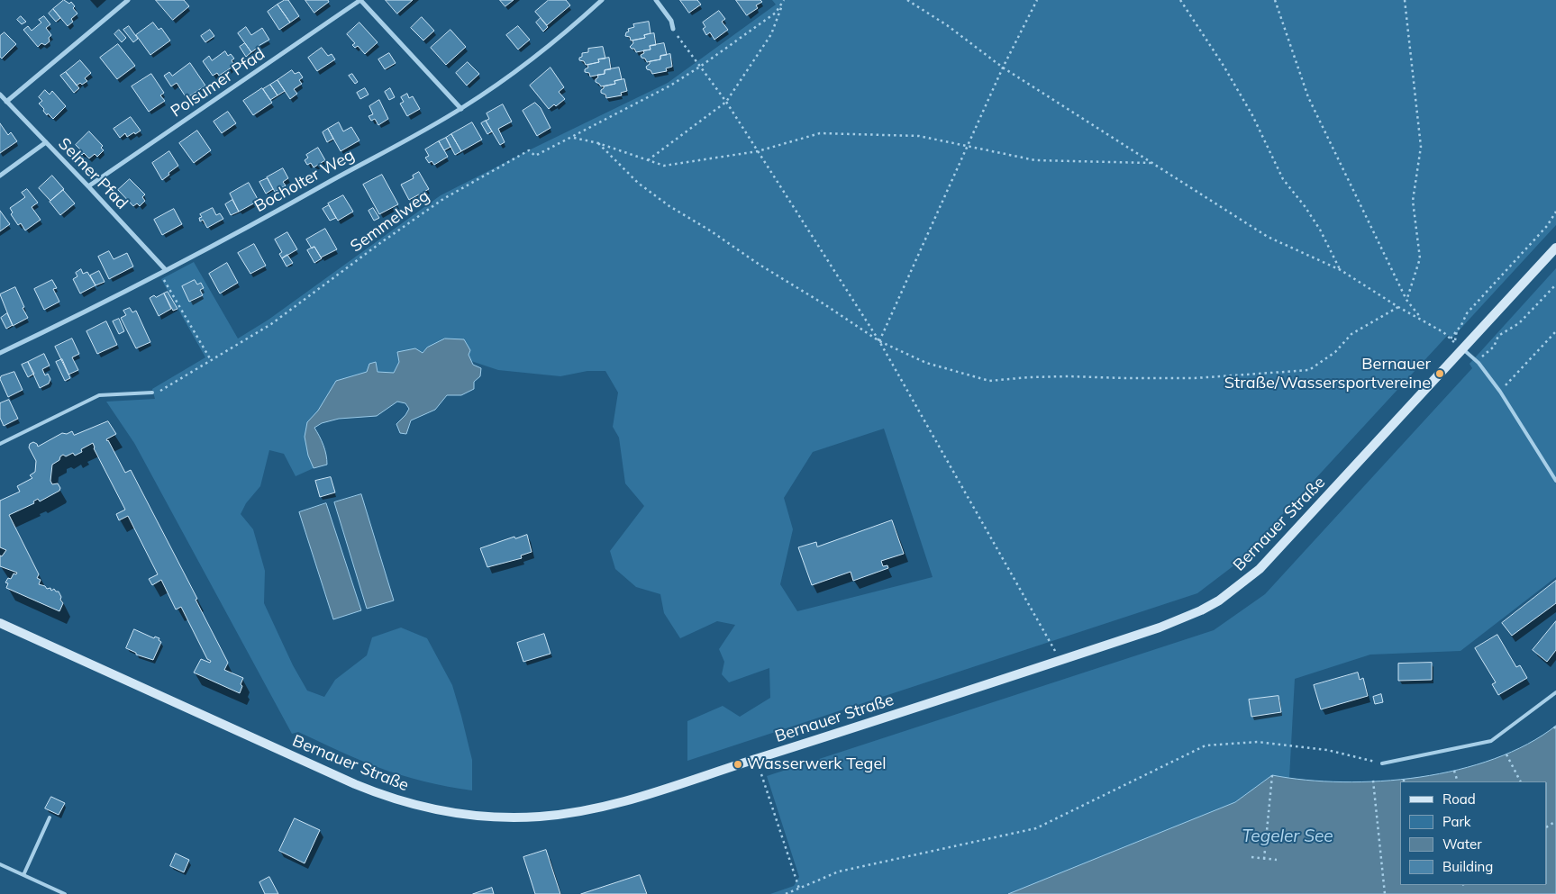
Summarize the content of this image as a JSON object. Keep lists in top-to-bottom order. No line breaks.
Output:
{"streets":{"main road":["Bernauer Straße"],"street":["Polsumer Pfad","Selmer Pfad","Bocholter Weg"],"path":["Semmelweg"]},"crossings":[["Polsumer Pfad","Selmer Pfad"],["Selmer Pfad","Bocholter Weg"]],"water":["Tegeler See"],"places":["Bernauer Straße/Wassersportvereine","Wasserwerk Tegel"],"legend":["Road","Park","Water","Building"]}
